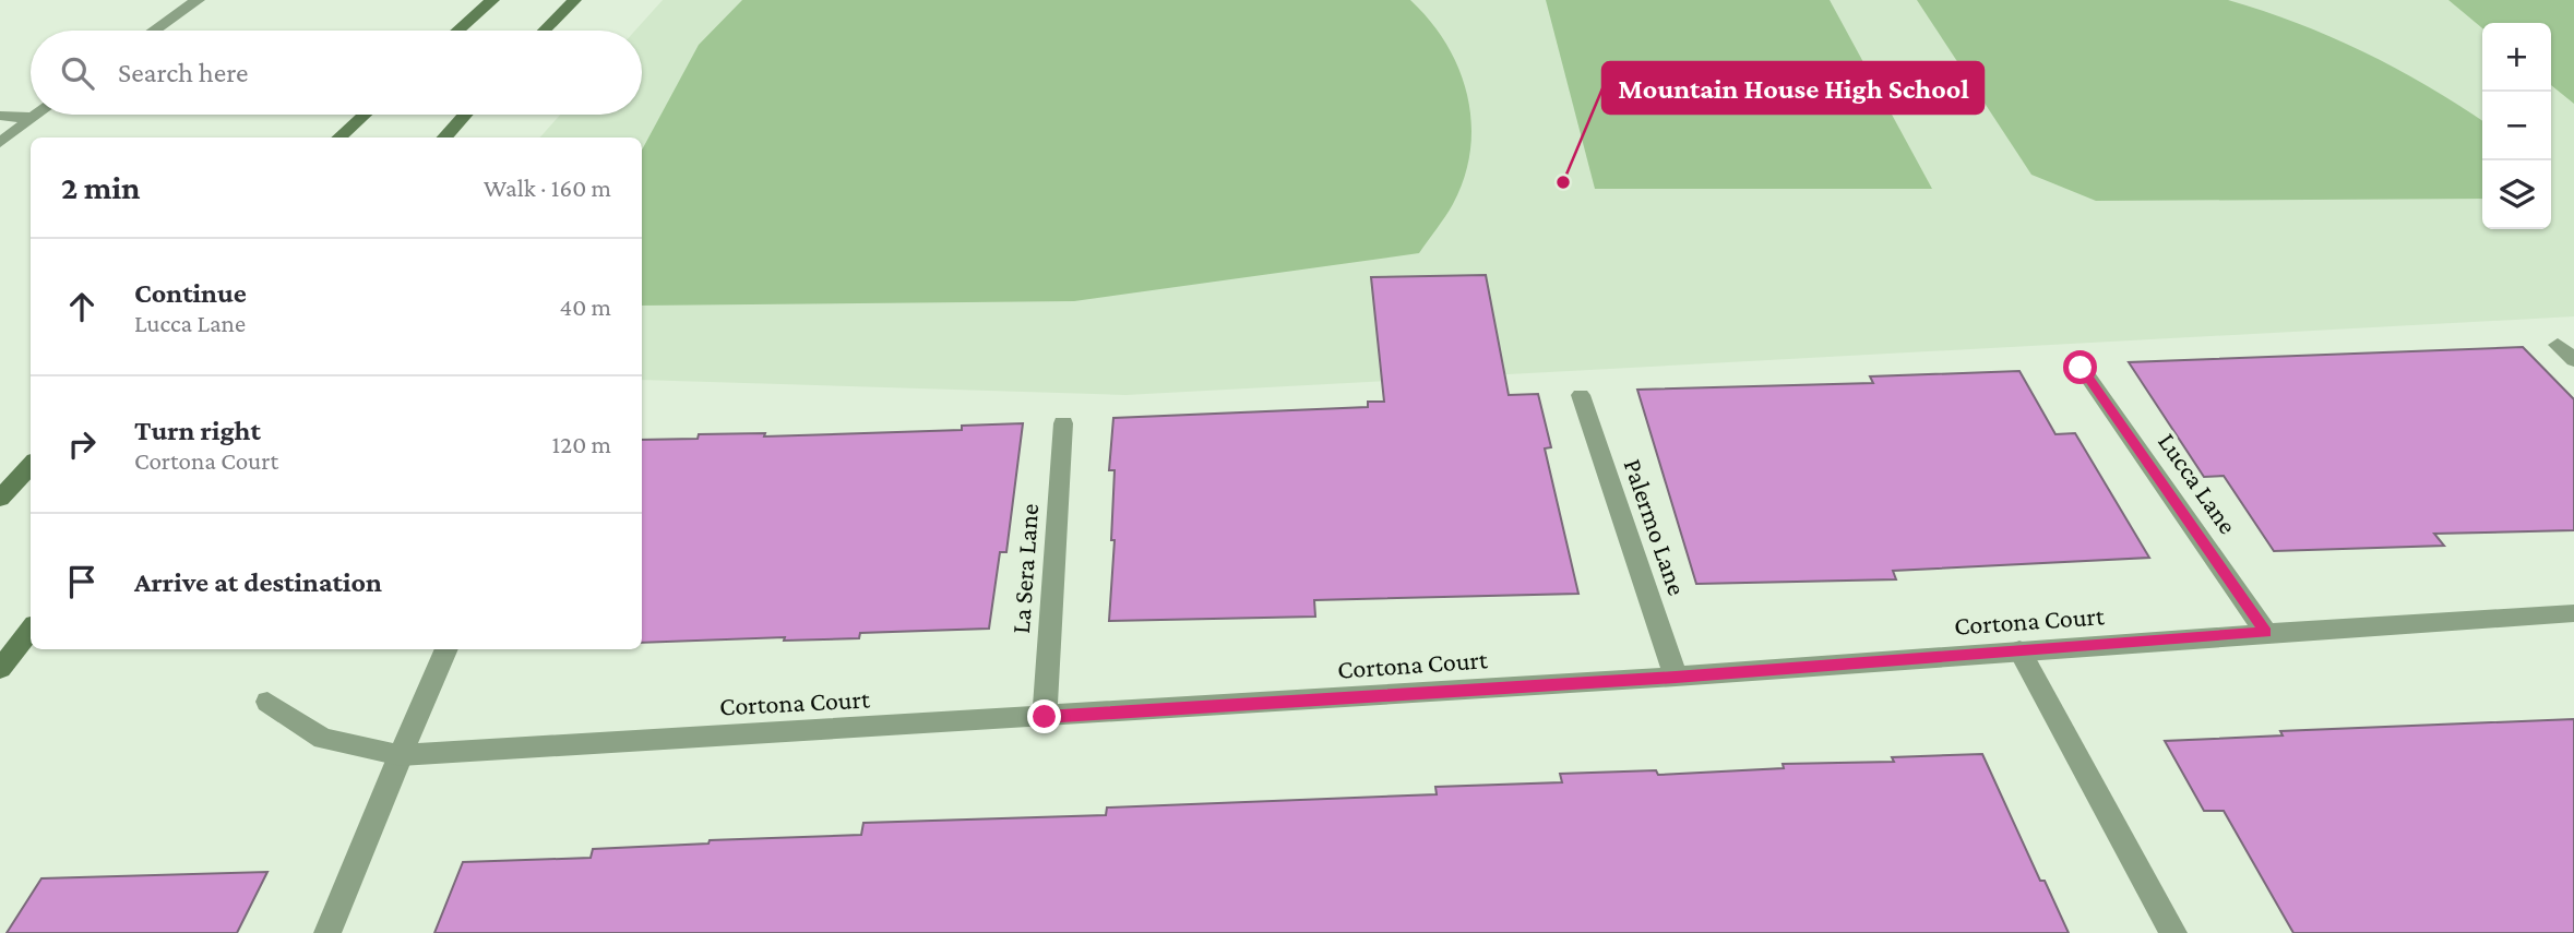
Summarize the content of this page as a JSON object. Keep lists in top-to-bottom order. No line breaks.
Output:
{"streets":{"street":["Lucca Lane","Palermo Lane","La Sera Lane","Cortona Court"]},"crossings":[["Lucca Lane","Cortona Court"],["Palermo Lane","Cortona Court"],["La Sera Lane","Cortona Court"]],"places":["Mountain House High School"],"page":{"map_buttons":["+","−"],"search":"Search here","heading":["2 min","Walk · 160 m"],"list":[["Continue","Lucca Lane","40 m"],["Turn right","Cortona Court","120 m"],"Arrive at destination"]}}
